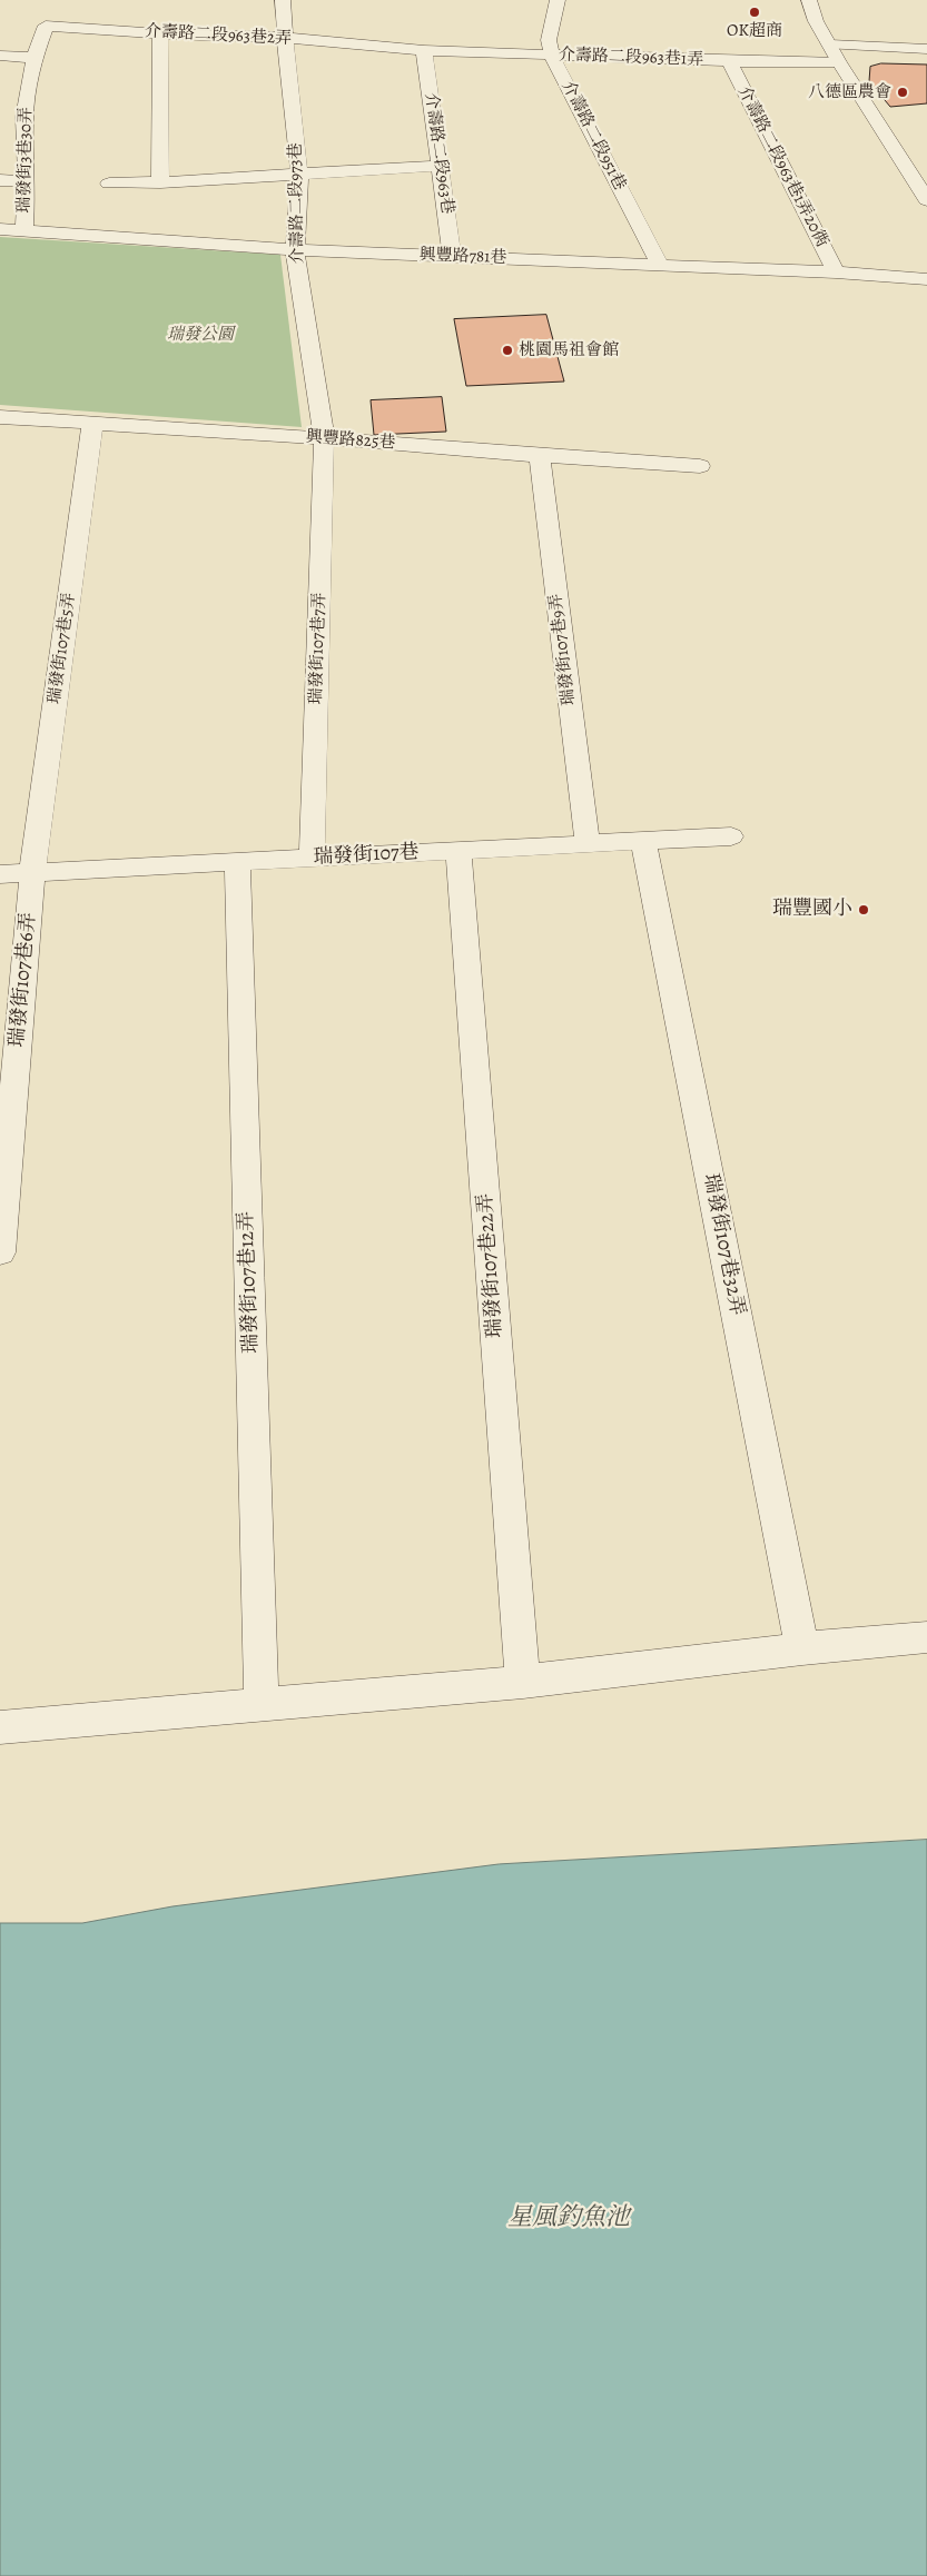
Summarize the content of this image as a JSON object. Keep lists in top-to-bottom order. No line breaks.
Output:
{"streets":{"street":["介壽路二段963巷2弄","介壽路二段963巷1弄","介壽路二段951巷","介壽路二段963巷","瑞發街3巷30弄","介壽路二段963巷1弄20衖","介壽路二段973巷","興豐路781巷","興豐路825巷","瑞發街107巷5弄","瑞發街107巷7弄","瑞發街107巷9弄","瑞發街107巷","瑞發街107巷6弄","瑞發街107巷32弄","瑞發街107巷22弄","瑞發街107巷12弄"]},"crossings":[["介壽路二段963巷2弄","介壽路二段963巷1弄"],["介壽路二段963巷2弄","介壽路二段963巷"],["介壽路二段963巷2弄","瑞發街3巷30弄"],["介壽路二段963巷2弄","介壽路二段973巷"],["介壽路二段963巷1弄","介壽路二段951巷"],["介壽路二段963巷1弄","介壽路二段963巷"],["介壽路二段963巷1弄","介壽路二段963巷1弄20衖"],["介壽路二段951巷","興豐路781巷"],["介壽路二段963巷","興豐路781巷"],["瑞發街3巷30弄","興豐路781巷"],["介壽路二段963巷1弄20衖","興豐路781巷"],["介壽路二段973巷","興豐路781巷"],["介壽路二段973巷","興豐路825巷"],["介壽路二段973巷","瑞發街107巷7弄"],["興豐路825巷","瑞發街107巷5弄"],["興豐路825巷","瑞發街107巷7弄"],["興豐路825巷","瑞發街107巷9弄"],["瑞發街107巷5弄","瑞發街107巷"],["瑞發街107巷5弄","瑞發街107巷6弄"],["瑞發街107巷7弄","瑞發街107巷"],["瑞發街107巷9弄","瑞發街107巷"],["瑞發街107巷","瑞發街107巷6弄"],["瑞發街107巷","瑞發街107巷32弄"],["瑞發街107巷","瑞發街107巷22弄"],["瑞發街107巷","瑞發街107巷12弄"]],"water":["星風釣魚池"],"parks":["瑞發公園"],"places":["OK超商","八德區農會","桃園馬祖會館","瑞豐國小"]}
